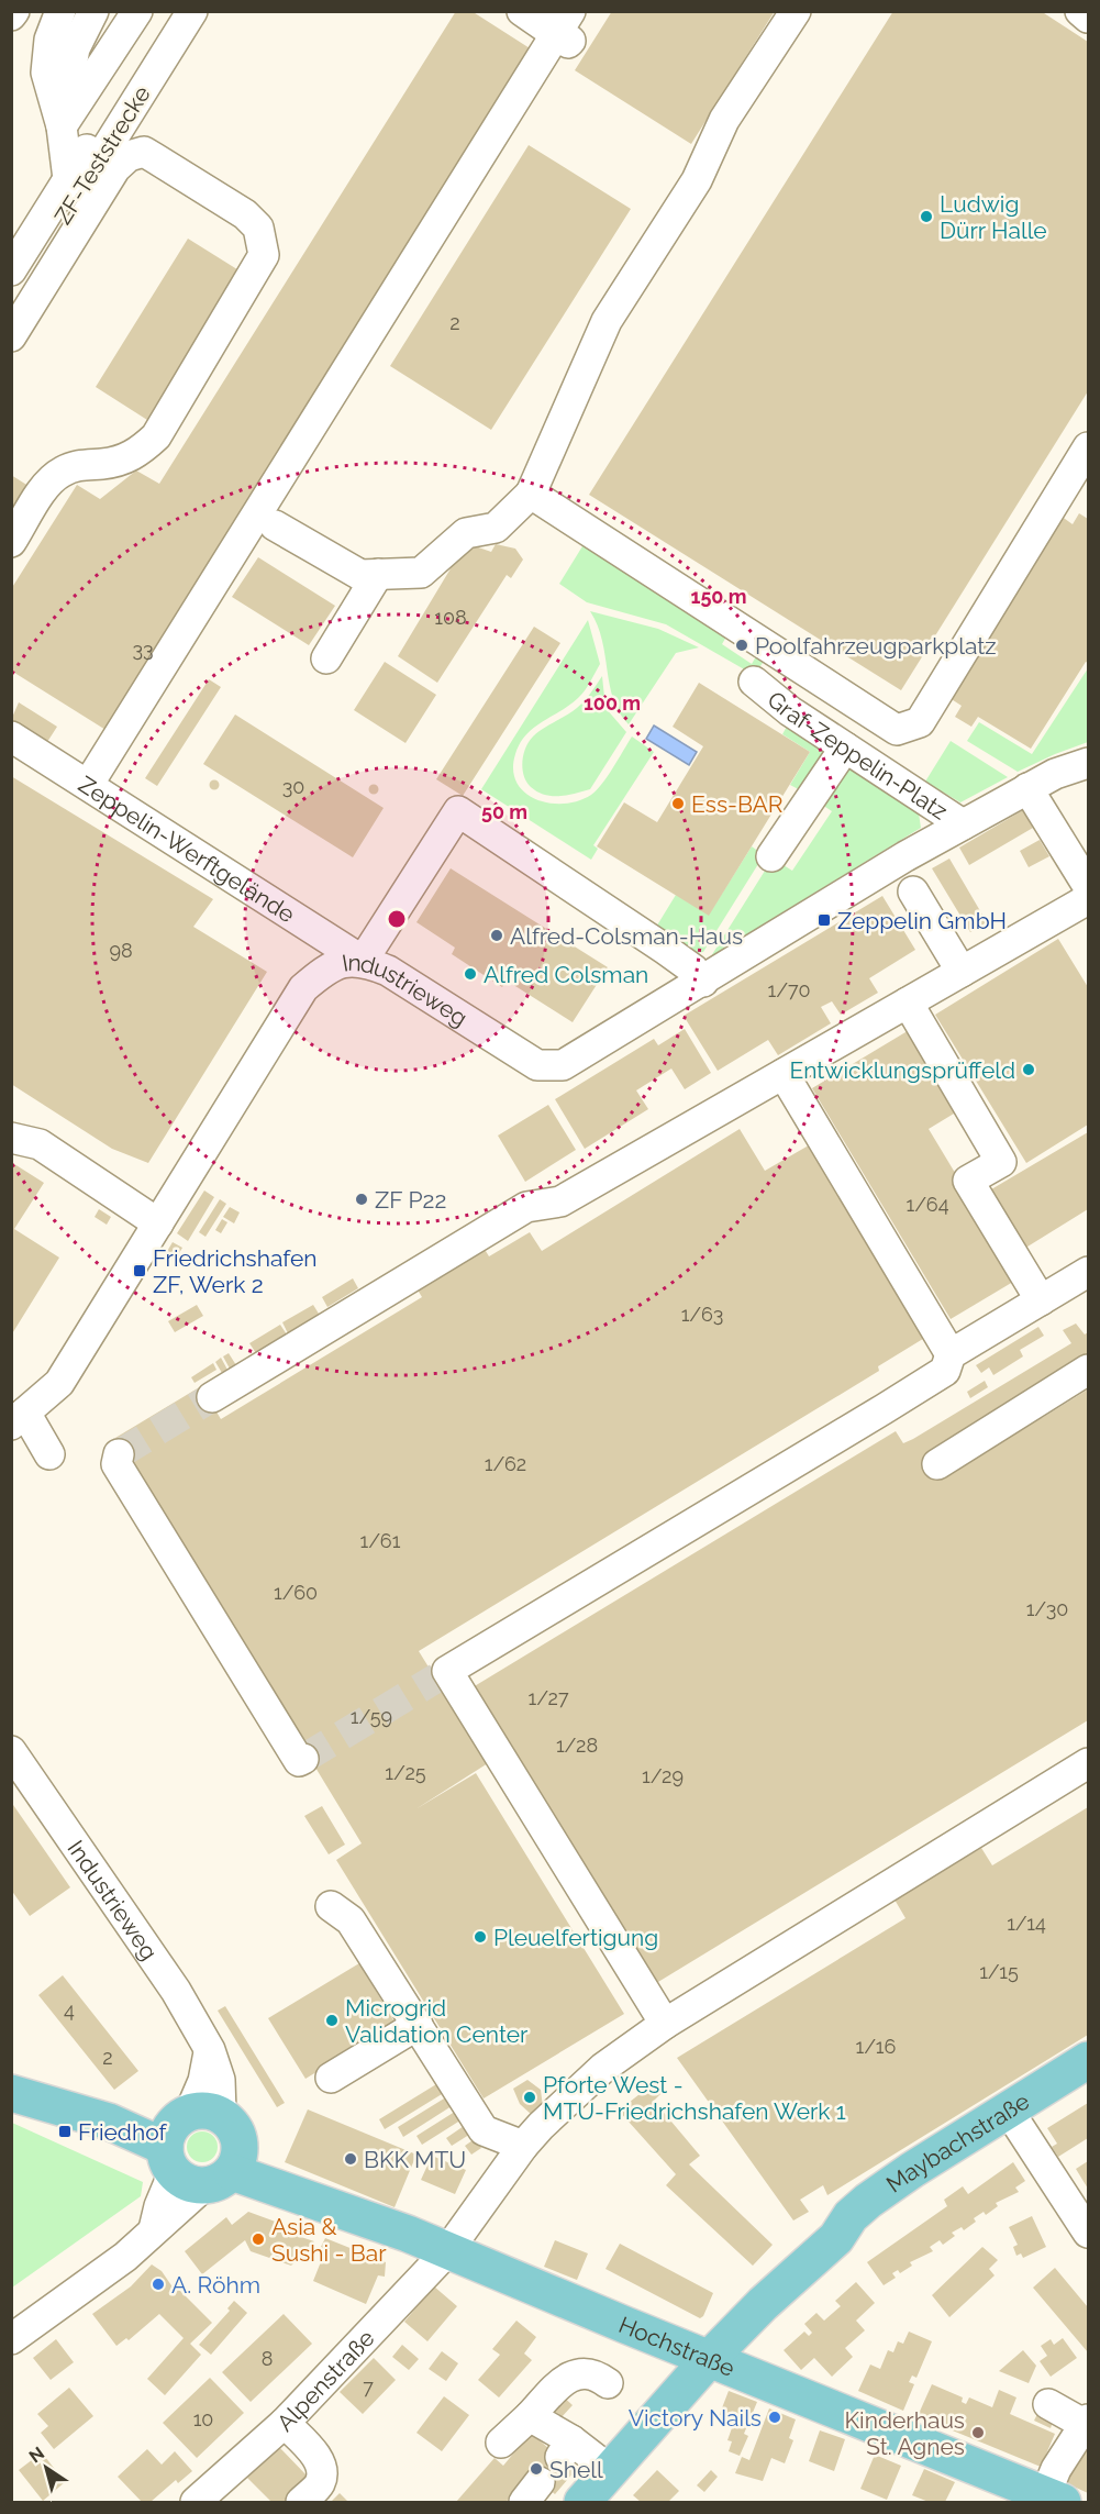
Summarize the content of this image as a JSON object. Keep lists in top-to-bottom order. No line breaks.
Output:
{"streets":{"main road":["Maybachstraße","Hochstraße"],"street":["ZF-Teststrecke","Graf-Zeppelin-Platz","Zeppelin-Werftgelände","Industrieweg","Alpenstraße"]},"crossings":[["Graf-Zeppelin-Platz","Industrieweg"],["Zeppelin-Werftgelände","Industrieweg"],["Industrieweg","Hochstraße"],["Maybachstraße","Hochstraße"],["Hochstraße","Alpenstraße"]],"places":{"other":["Ludwig Dürr Halle","Poolfahrzeugparkplatz","Ess-BAR","Alfred-Colsman-Haus","Alfred Colsman","Entwicklungsprüffeld","ZF P22","Pleuelfertigung","Microgrid Validation Center","Pforte West - MTU-Friedrichshafen Werk 1","BKK MTU","Asia & Sushi - Bar","A. Röhm","Victory Nails","Kinderhaus St. Agnes","Shell"],"transit":["Zeppelin GmbH","Friedrichshafen ZF, Werk 2","Friedhof"]},"house_numbers":["2","108","33","30","98","1/70","1/64","1/63","1/62","1/61","1/60","1/30","1/27","1/59","1/28","1/25","1/29","1/14","1/15","4","1/16","2","8","7","10"],"north":"top left","rings":["150 m","100 m","50 m"]}
